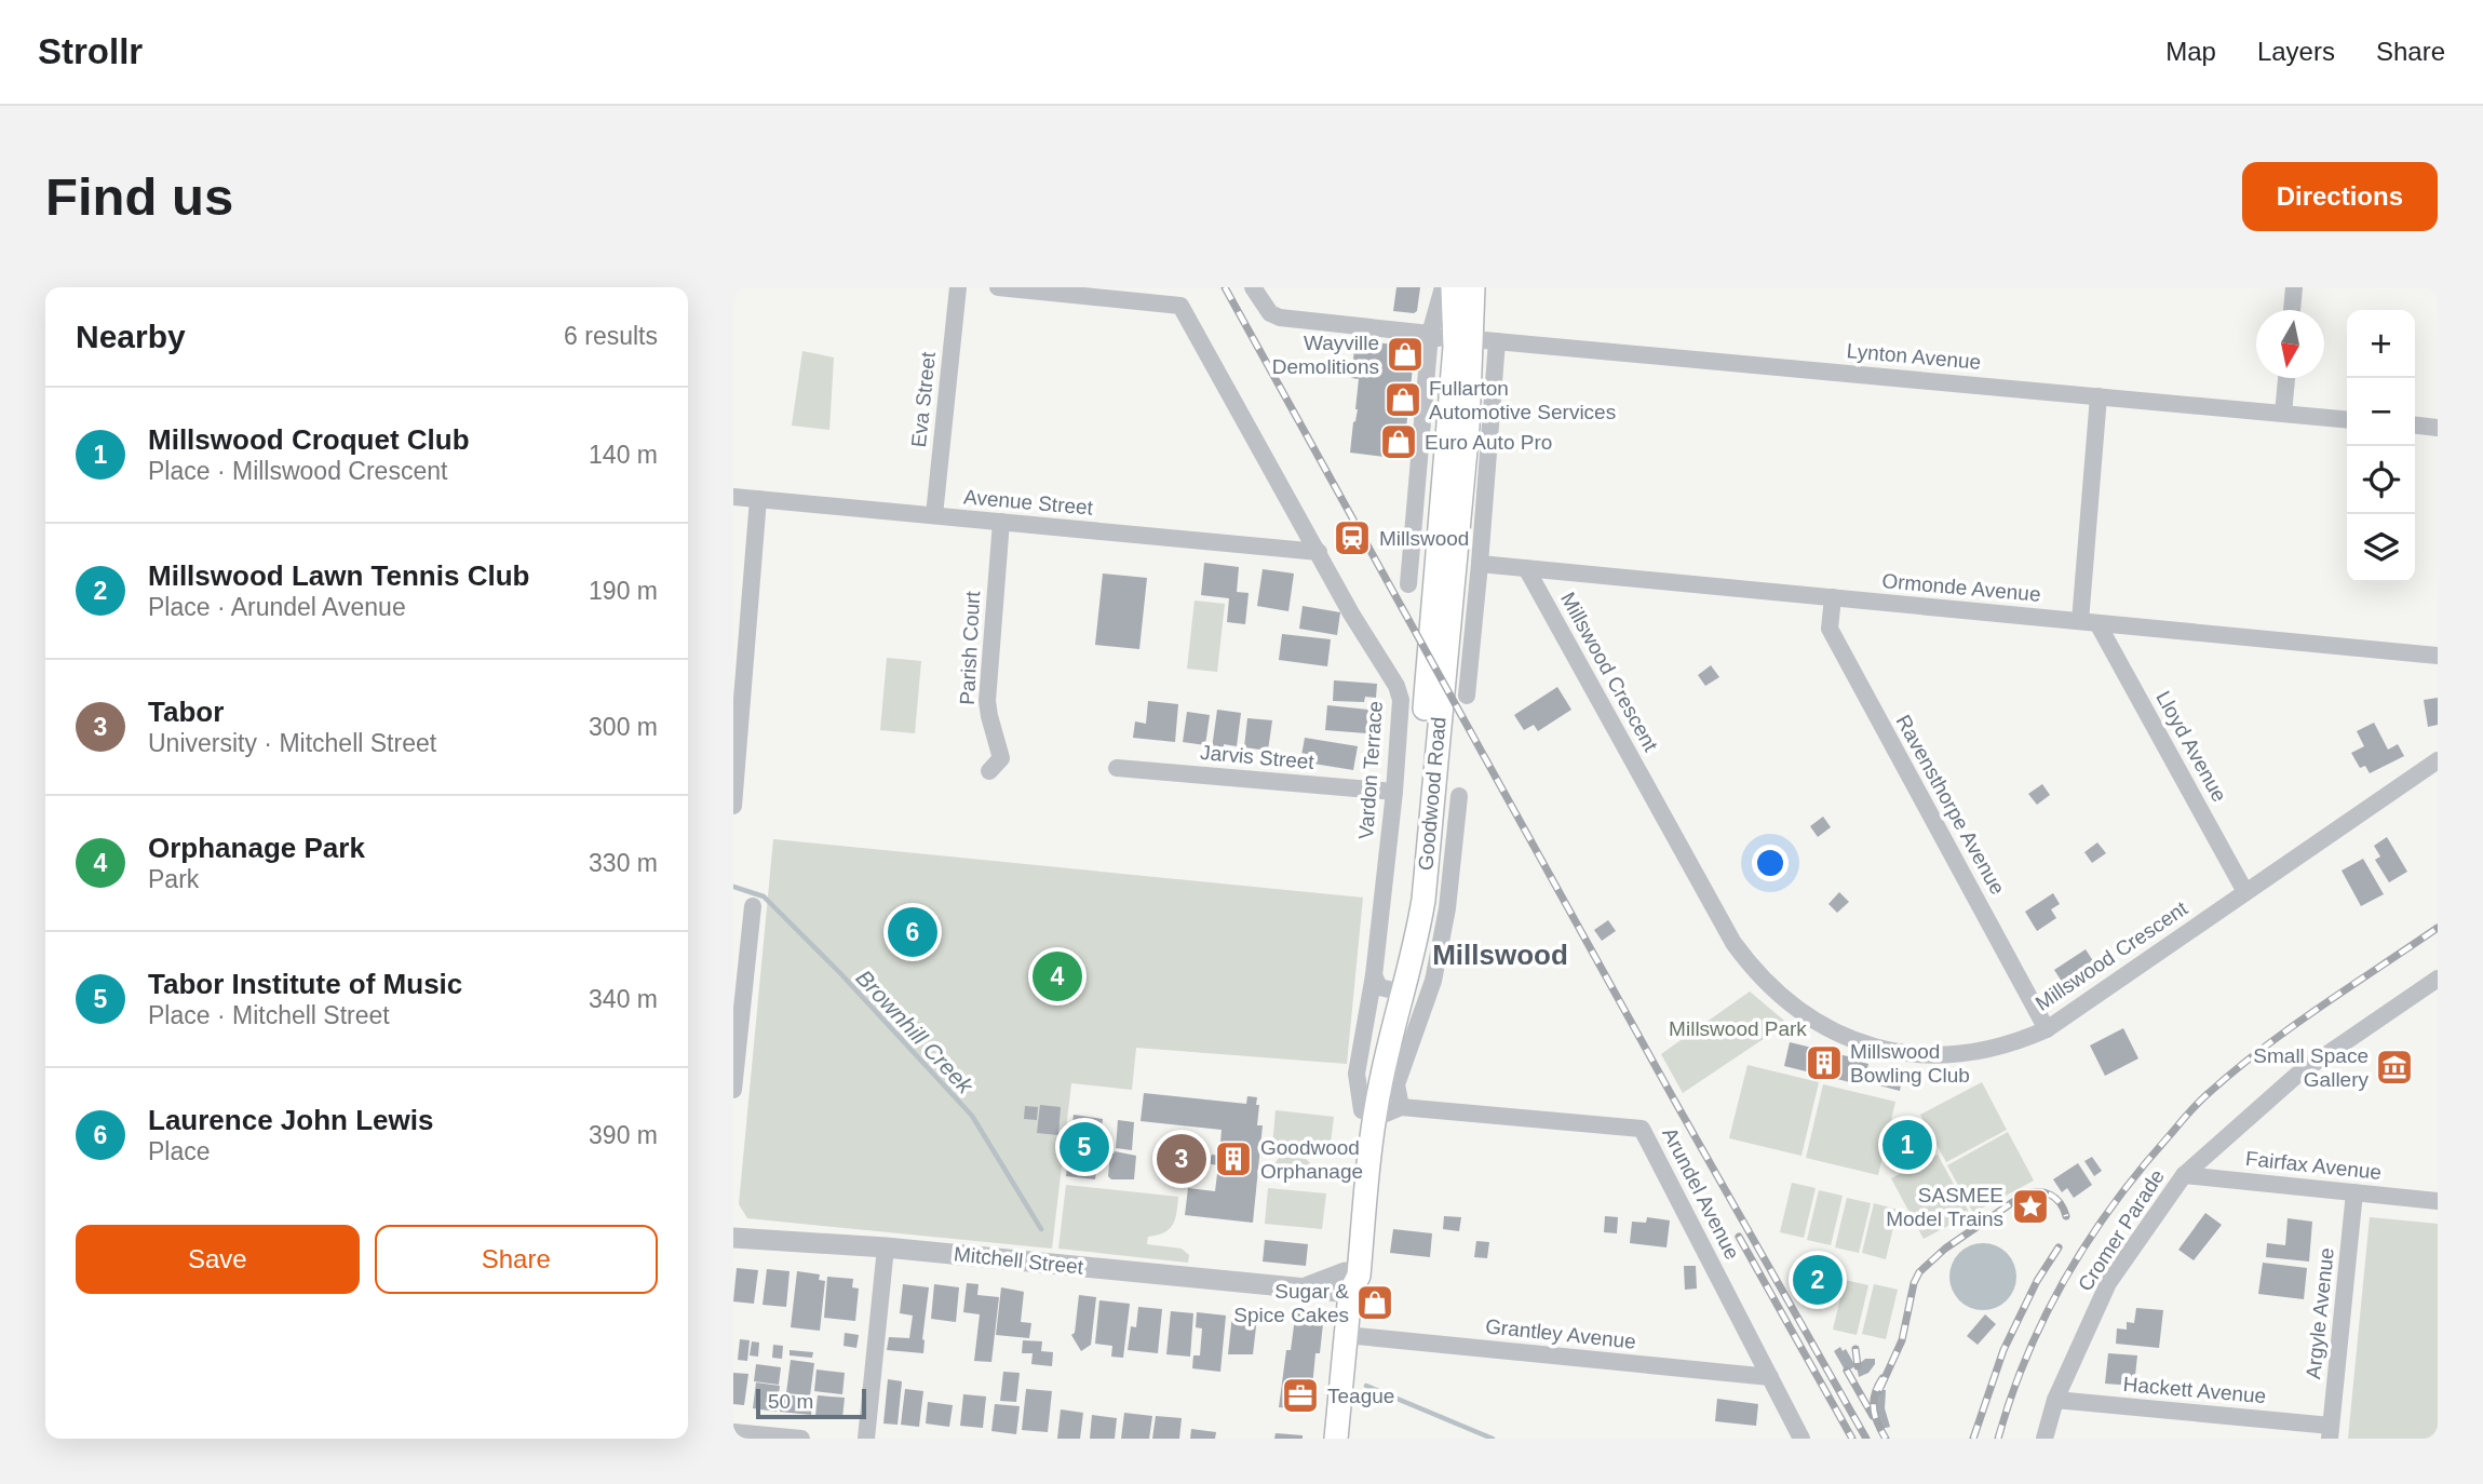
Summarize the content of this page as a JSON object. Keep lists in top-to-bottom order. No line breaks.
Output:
{"streets":{"main road":["Goodwood Road"],"street":["Lynton Avenue","Eva Street","Avenue Street","Ormonde Avenue","Parish Court","Millswood Crescent","Lloyd Avenue","Jarvis Street","Vardon Terrace","Ravensthorpe Avenue","Fairfax Avenue","Arundel Avenue","Cromer Parade","Mitchell Street","Argyle Avenue","Grantley Avenue","Hackett Avenue"]},"crossings":[["Lynton Avenue","Goodwood Road"],["Eva Street","Avenue Street"],["Avenue Street","Parish Court"],["Avenue Street","Vardon Terrace"],["Ormonde Avenue","Millswood Crescent"],["Ormonde Avenue","Lloyd Avenue"],["Ormonde Avenue","Ravensthorpe Avenue"],["Millswood Crescent","Lloyd Avenue"],["Millswood Crescent","Ravensthorpe Avenue"],["Jarvis Street","Vardon Terrace"],["Vardon Terrace","Goodwood Road"],["Goodwood Road","Arundel Avenue"],["Goodwood Road","Mitchell Street"],["Goodwood Road","Grantley Avenue"],["Fairfax Avenue","Cromer Parade"],["Fairfax Avenue","Argyle Avenue"],["Arundel Avenue","Grantley Avenue"],["Cromer Parade","Hackett Avenue"],["Argyle Avenue","Hackett Avenue"]],"districts":["Millswood"],"water":["Brownhill Creek"],"parks":["Millswood Park"],"places":{"shop":["Wayville Demolitions","Fullarton Automotive Services","Euro Auto Pro","Sugar & Spice Cakes"],"station":["Millswood"],"building":["Millswood Bowling Club","Goodwood Orphanage"],"museum":["Small Space Gallery"],"place":["SASMEE Model Trains"],"office":["Teague"]},"scale_bar":"50 m","north":"bottom","page":{"header":"Strollr","nav":["Map","Layers","Share"],"buttons":["Directions",["Save","Share"]],"title":"Find us","heading":["Nearby","6 results"],"map_buttons":["+","−"],"list":[{"mark":"1","name":"Millswood Croquet Club","note":"Place · Millswood Crescent","value":"140 m"},{"mark":"2","name":"Millswood Lawn Tennis Club","note":"Place · Arundel Avenue","value":"190 m"},{"mark":"3","name":"Tabor","note":"University · Mitchell Street","value":"300 m"},{"mark":"4","name":"Orphanage Park","note":"Park","value":"330 m"},{"mark":"5","name":"Tabor Institute of Music","note":"Place · Mitchell Street","value":"340 m"},{"mark":"6","name":"Laurence John Lewis","note":"Place","value":"390 m"}],"pins":["6","4","1","5","3","2"],"scale":"50 m"}}
